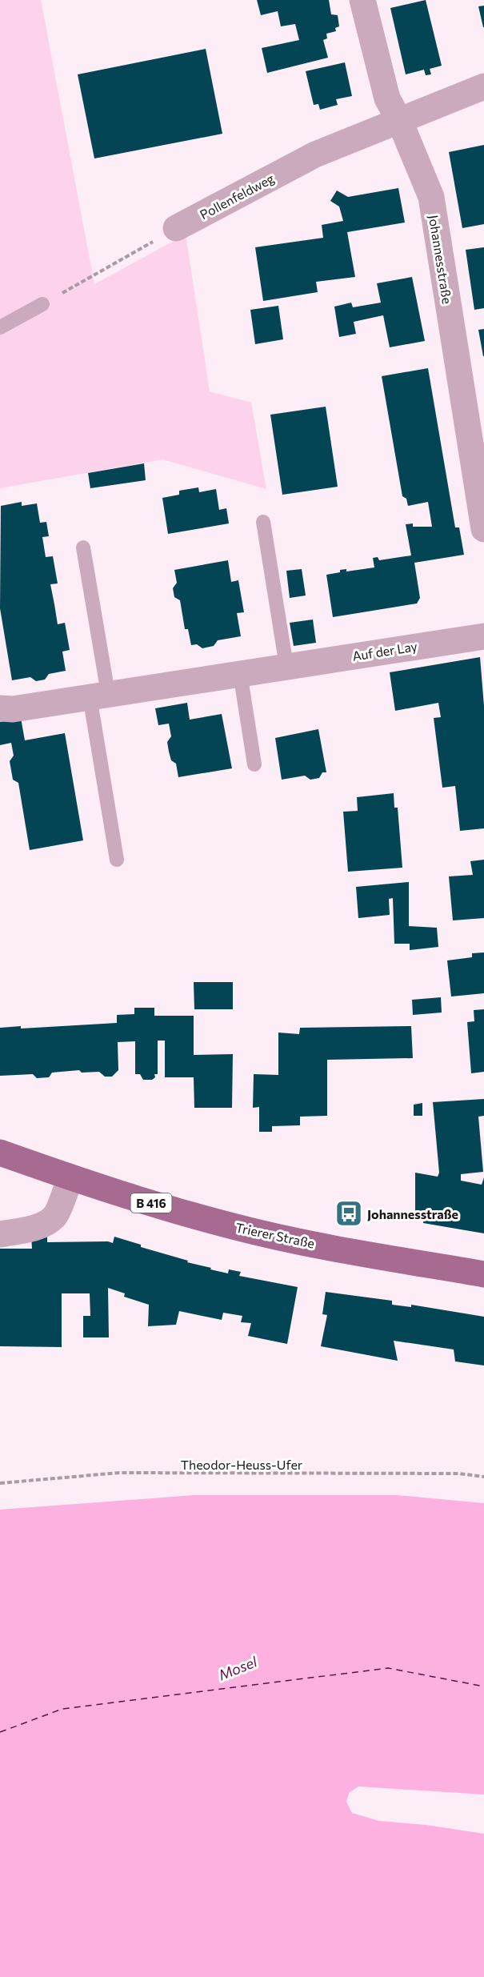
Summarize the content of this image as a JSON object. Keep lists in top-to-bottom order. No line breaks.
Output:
{"streets":{"main road":["B 416","Trierer Straße"],"street":["Pollenfeldweg","Johannesstraße","Auf der Lay"],"path":["Theodor-Heuss-Ufer"]},"crossings":[["Pollenfeldweg","Johannesstraße"]],"water":["Mosel"],"places":{"bus stop":["Johannesstraße"]}}
